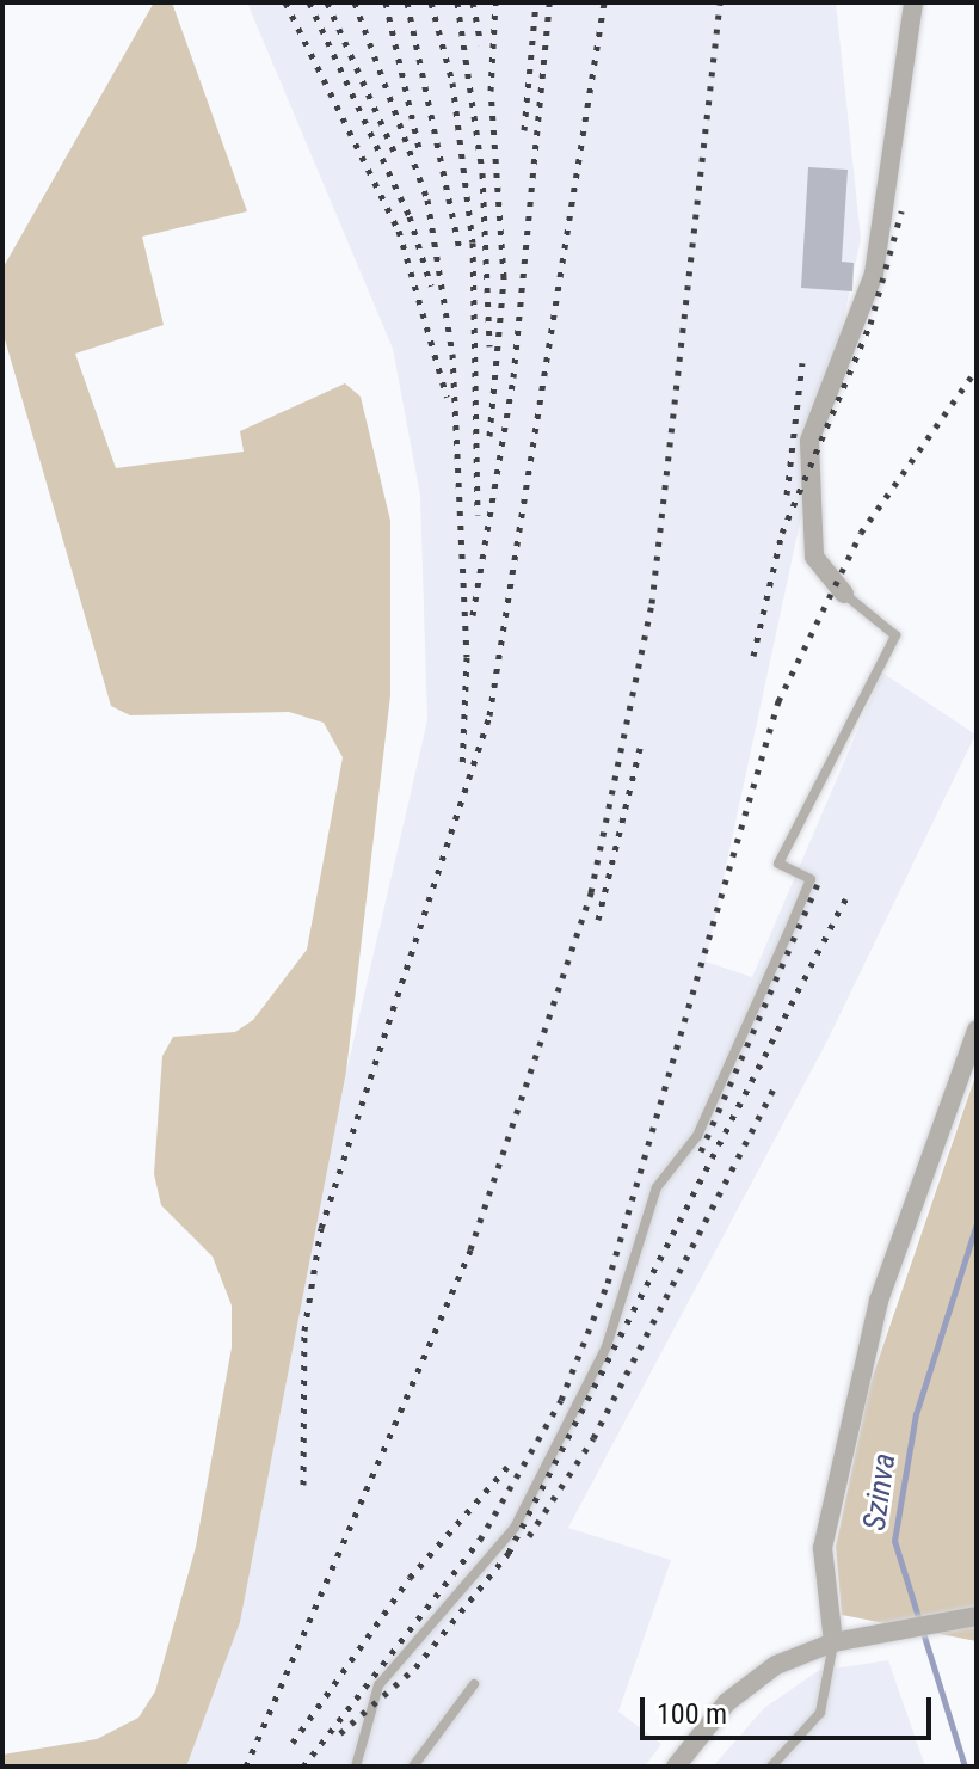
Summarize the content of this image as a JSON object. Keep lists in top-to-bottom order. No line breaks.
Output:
{"water":["Szinva"],"scale_bar":"100 m"}
